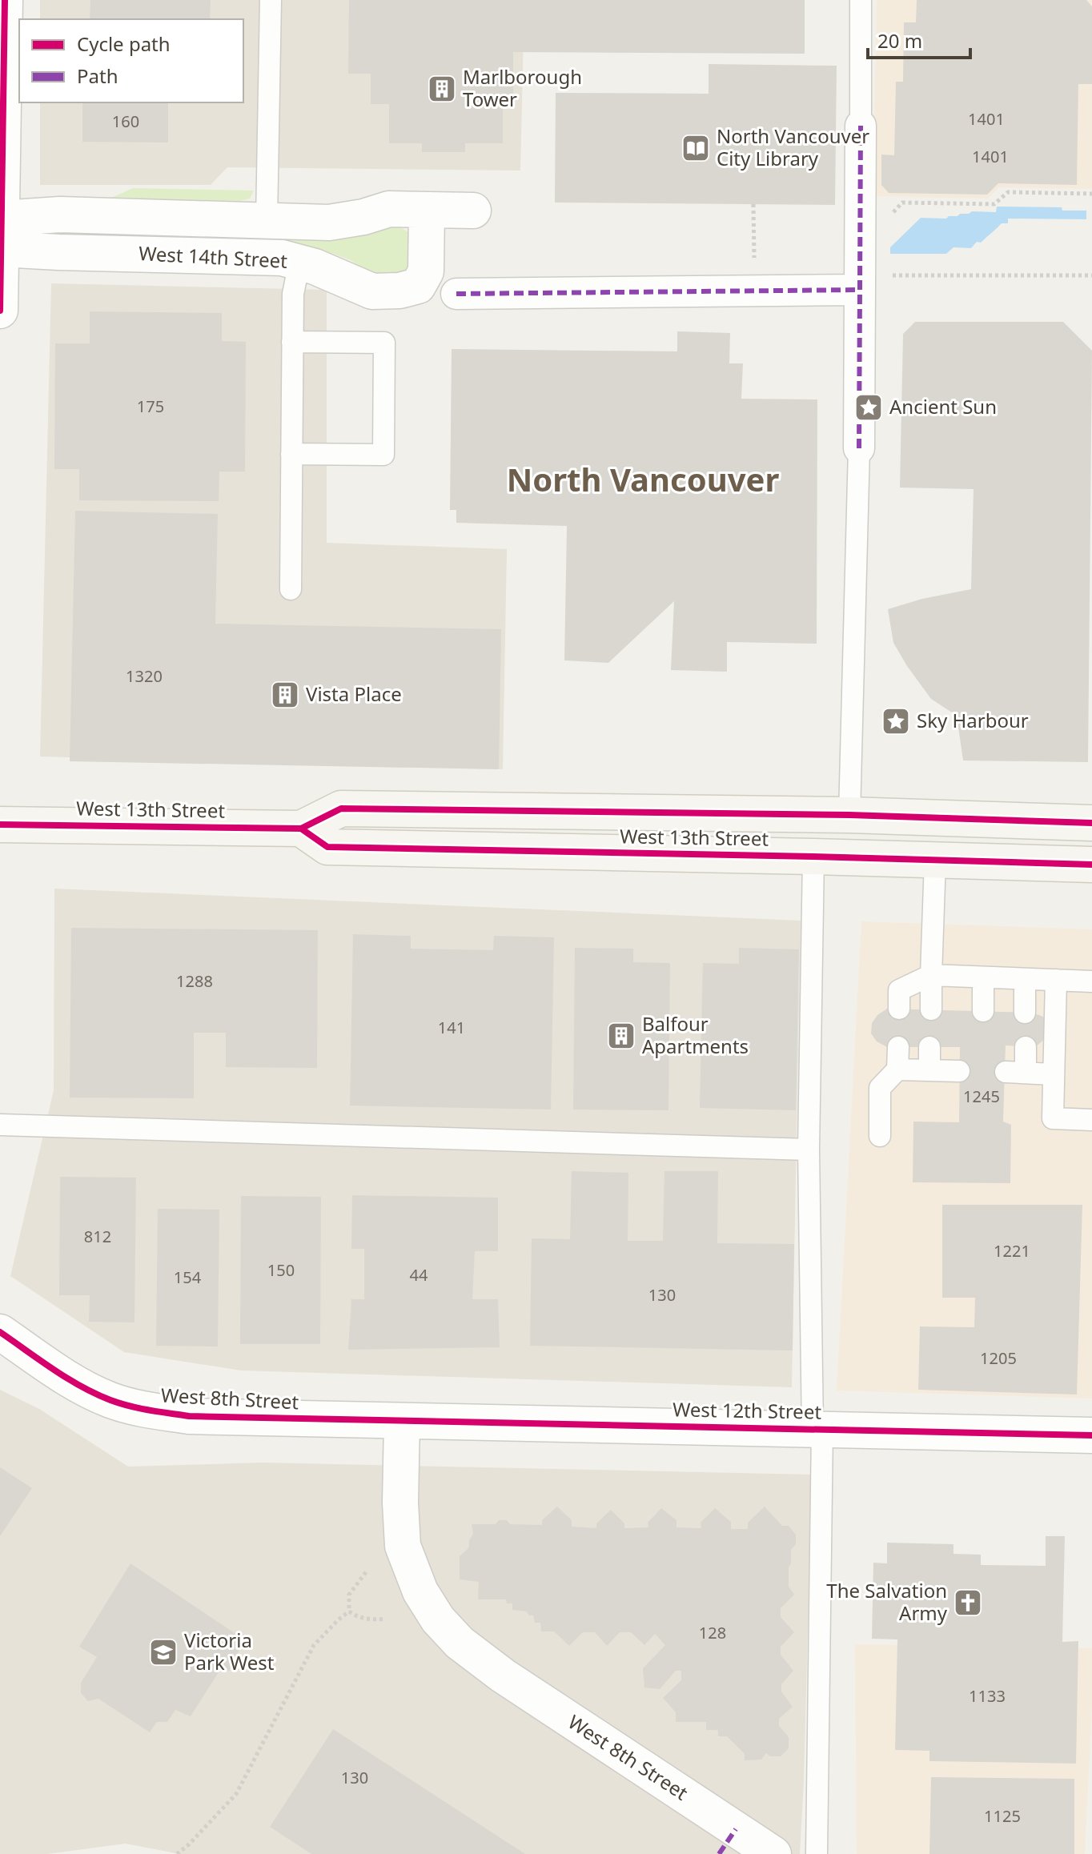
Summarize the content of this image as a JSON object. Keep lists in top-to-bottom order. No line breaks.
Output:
{"streets":{"main road":["West 13th Street"],"street":["West 14th Street","West 8th Street","West 12th Street"]},"crossings":[["West 8th Street","West 12th Street"]],"districts":["North Vancouver"],"places":{"building":["Marlborough Tower","Vista Place","Balfour Apartments"],"library":["North Vancouver City Library"],"place":["Ancient Sun","Sky Harbour"],"church":["The Salvation Army"],"school or university":["Victoria Park West"]},"house_numbers":["1401","160","1401","175","1320","1288","141","1245","812","1221","150","44","154","130","1205","128","1133","130","1125"],"legend":["Cycle path","Path"],"scale_bar":"20 m"}
